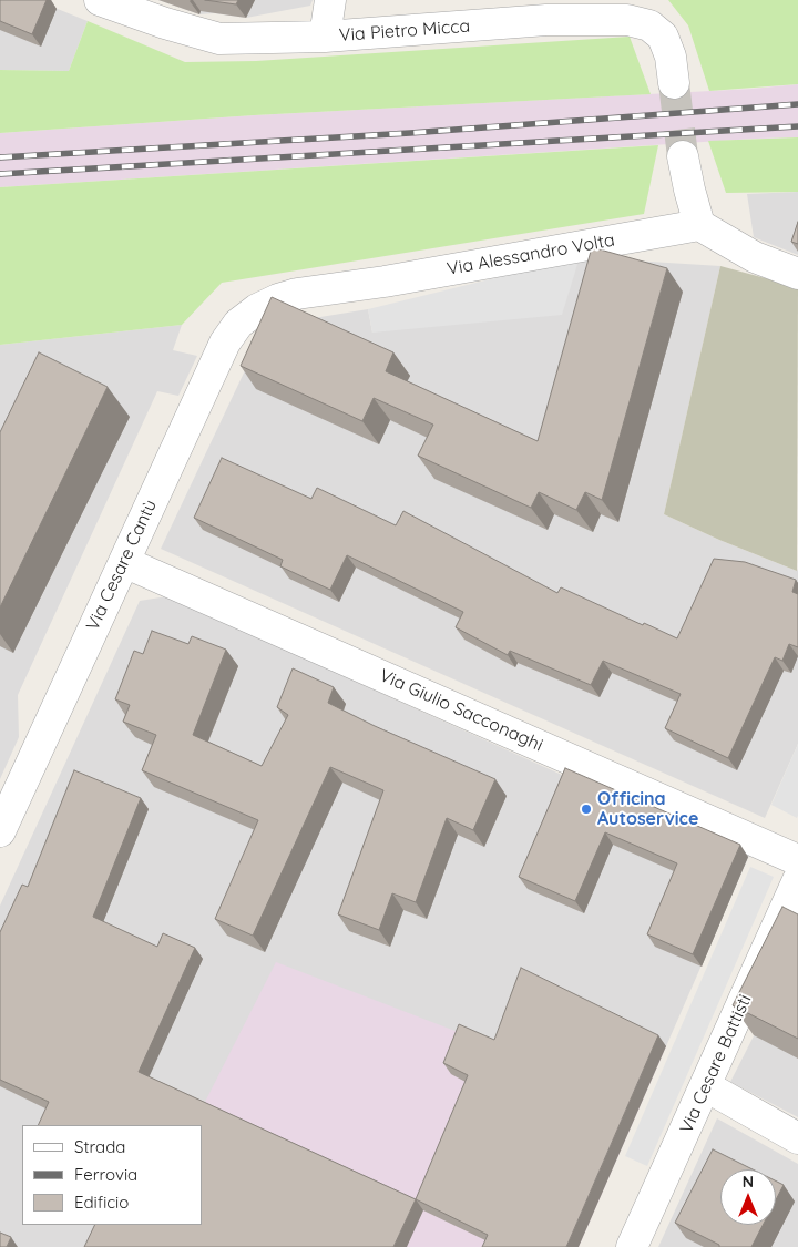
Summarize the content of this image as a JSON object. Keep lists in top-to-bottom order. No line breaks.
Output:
{"streets":{"street":["Via Pietro Micca","Via Alessandro Volta","Via Cesare Cantù","Via Giulio Sacconaghi","Via Cesare Battisti"]},"crossings":[["Via Alessandro Volta","Via Cesare Cantù"],["Via Cesare Cantù","Via Giulio Sacconaghi"]],"places":["Officina Autoservice"],"legend":["Strada","Ferrovia","Edificio"],"north":"top"}
